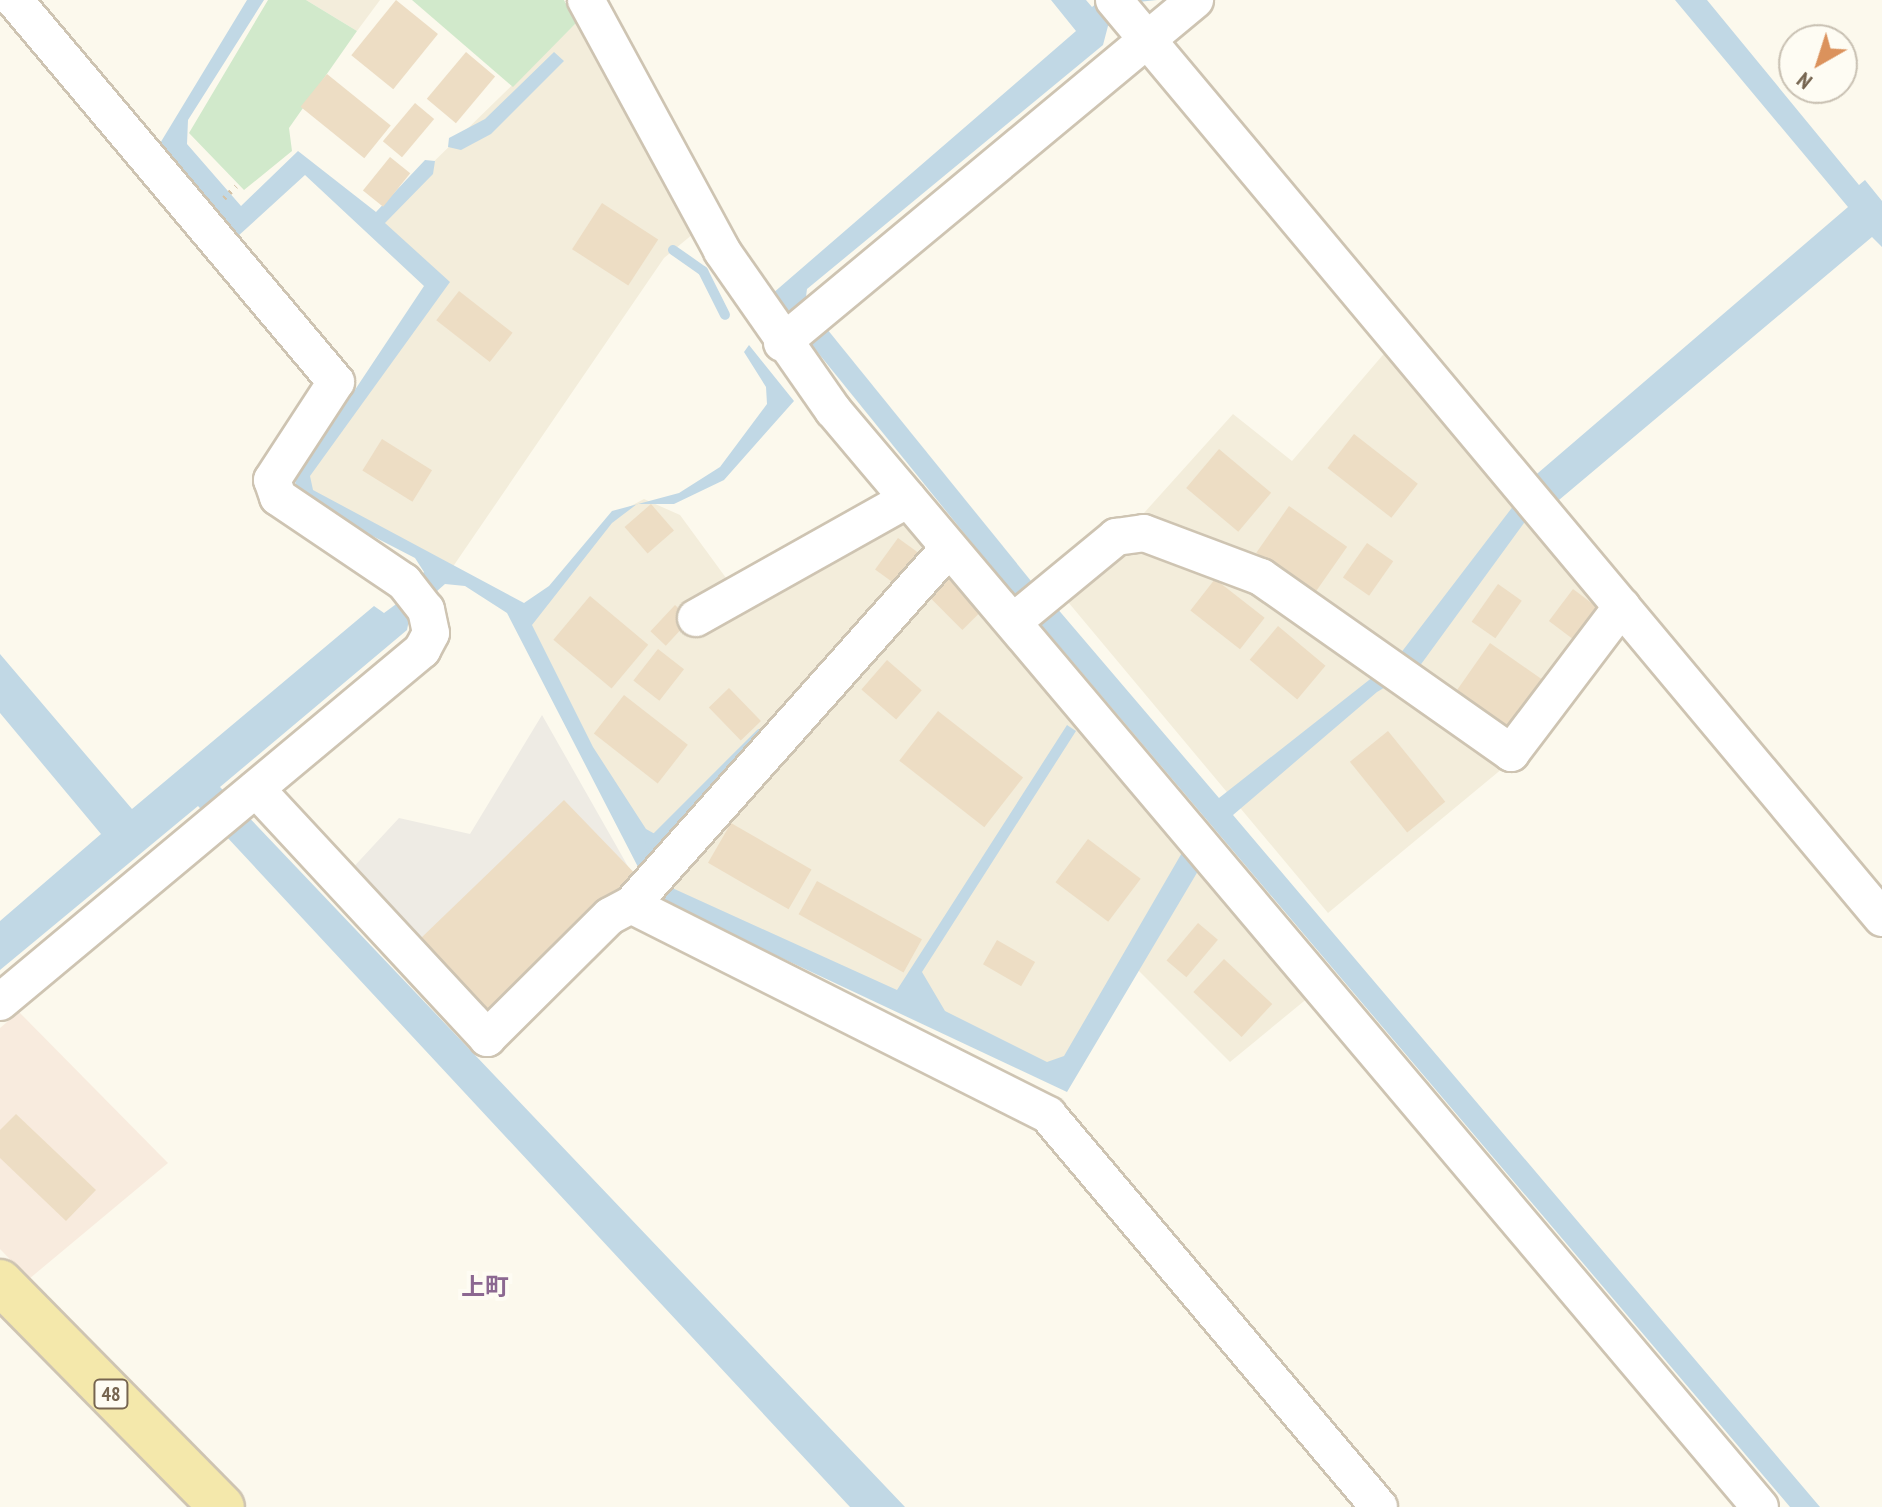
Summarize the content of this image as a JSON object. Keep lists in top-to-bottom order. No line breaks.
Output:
{"streets":{"main road":["48"]},"districts":["上町"],"north":"bottom left"}
